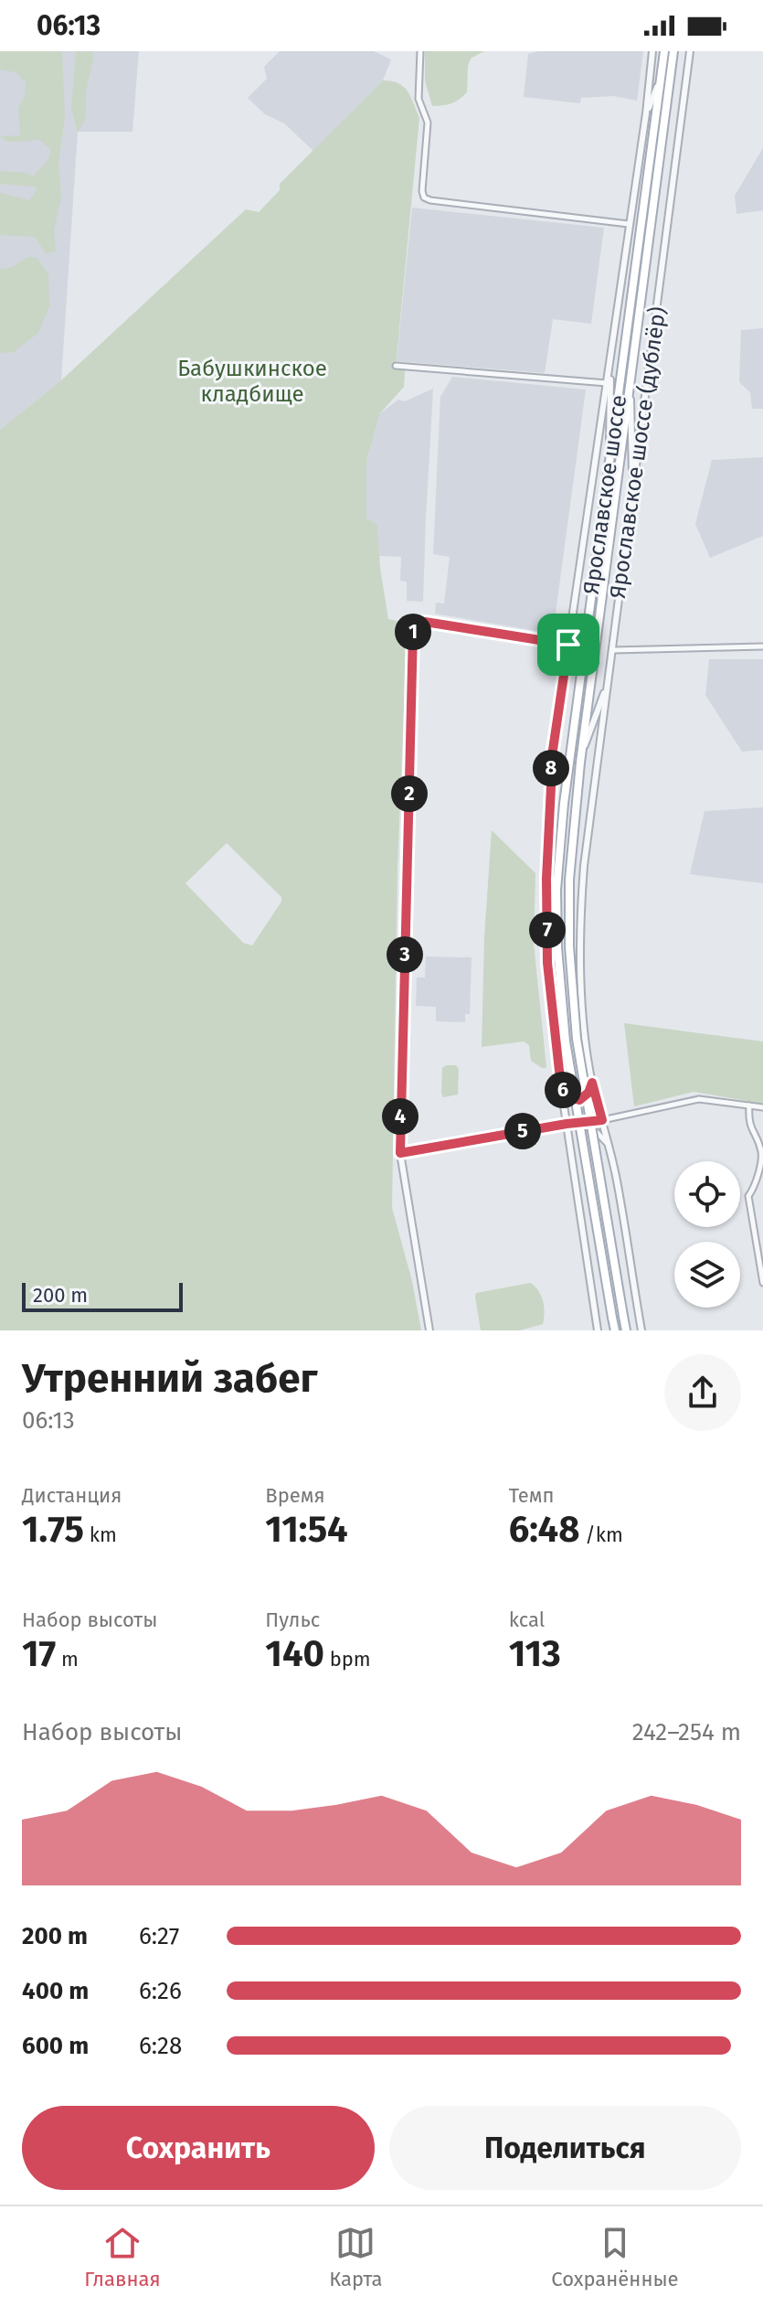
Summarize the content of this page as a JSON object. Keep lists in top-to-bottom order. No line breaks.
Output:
{"streets":{"main road":["Ярославское шоссе"],"street":["Ярославское шоссе (дублёр)"]},"parks":["Бабушкинское кладбище"],"scale_bar":"200 m","page":{"status":"06:13","pins":["1","8","2","7","3","6","4","5"],"scale":"200 m","heading":["Утренний забег","06:13"],"stats":[["Дистанция","1.75 km"],["Время","11:54"],["Темп","6:48 /km"],["Набор высоты","17 m"],["Пульс","140 bpm"],["kcal","113"]],"chart":["Набор высоты","242–254 m"],"list":[{"name":"200 m","note":"6:27"},{"name":"400 m","note":"6:26"},{"name":"600 m","note":"6:28"}],"buttons":["Сохранить","Поделиться"],"tabs":["Главная","Карта","Сохранённые"]}}
